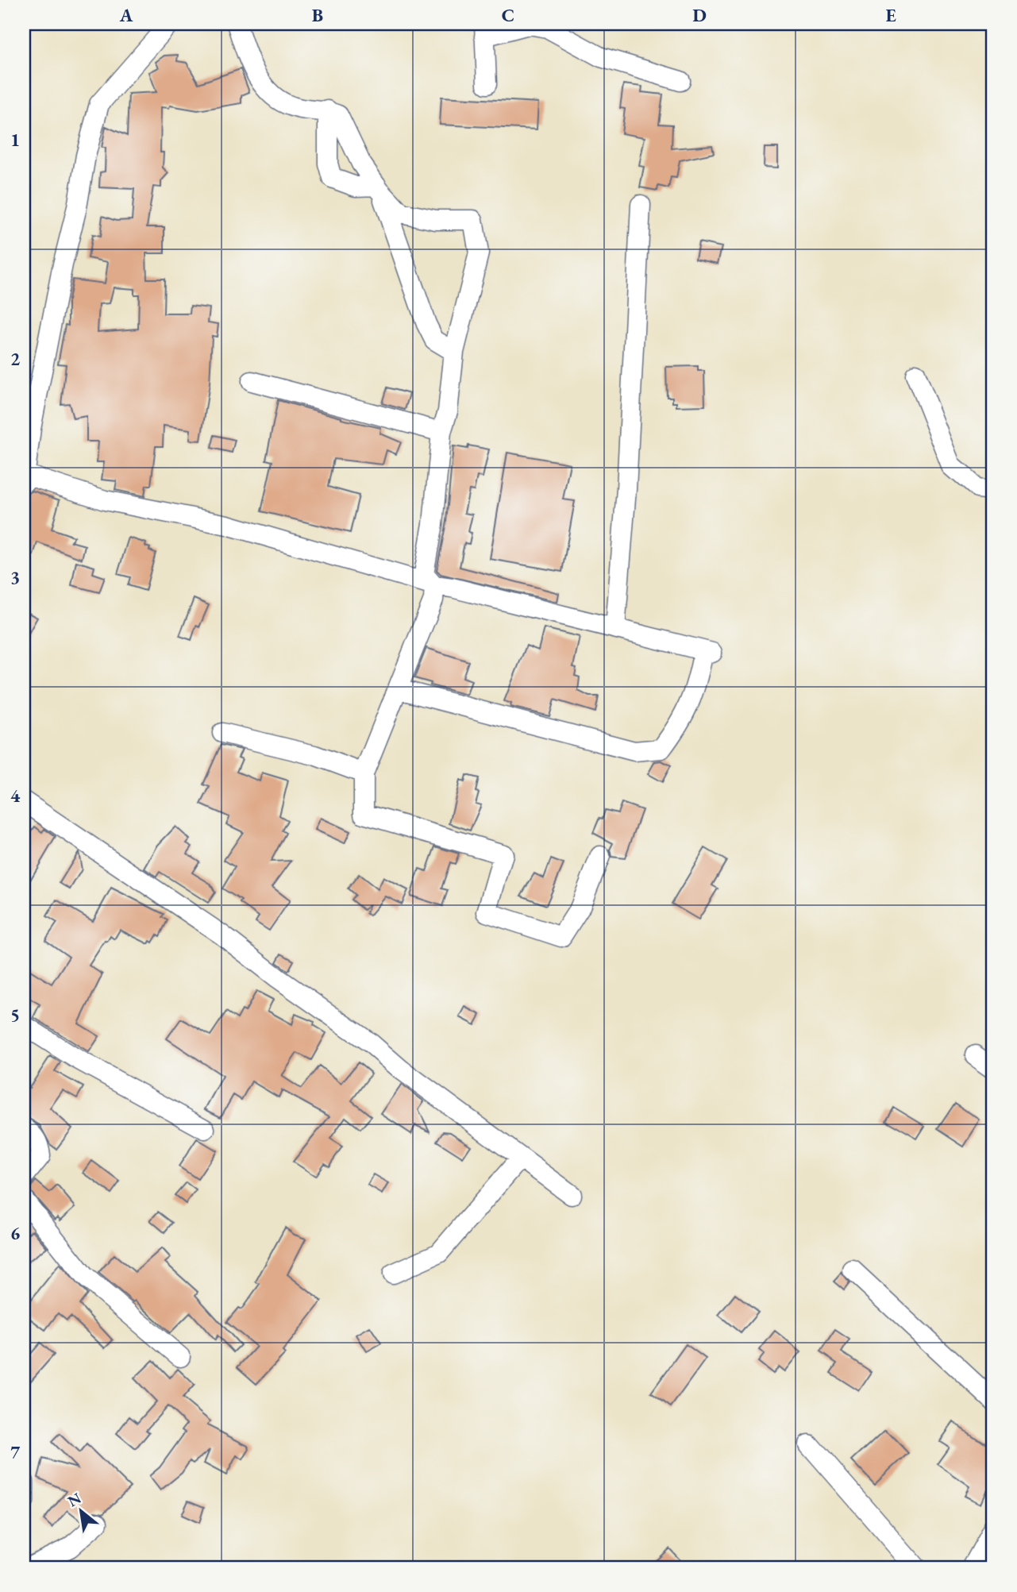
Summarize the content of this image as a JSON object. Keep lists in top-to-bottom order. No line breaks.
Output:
{"north":"top left","grid":{"columns":["A","B","C","D","E"],"rows":["1","2","3","4","5","6","7"]}}
